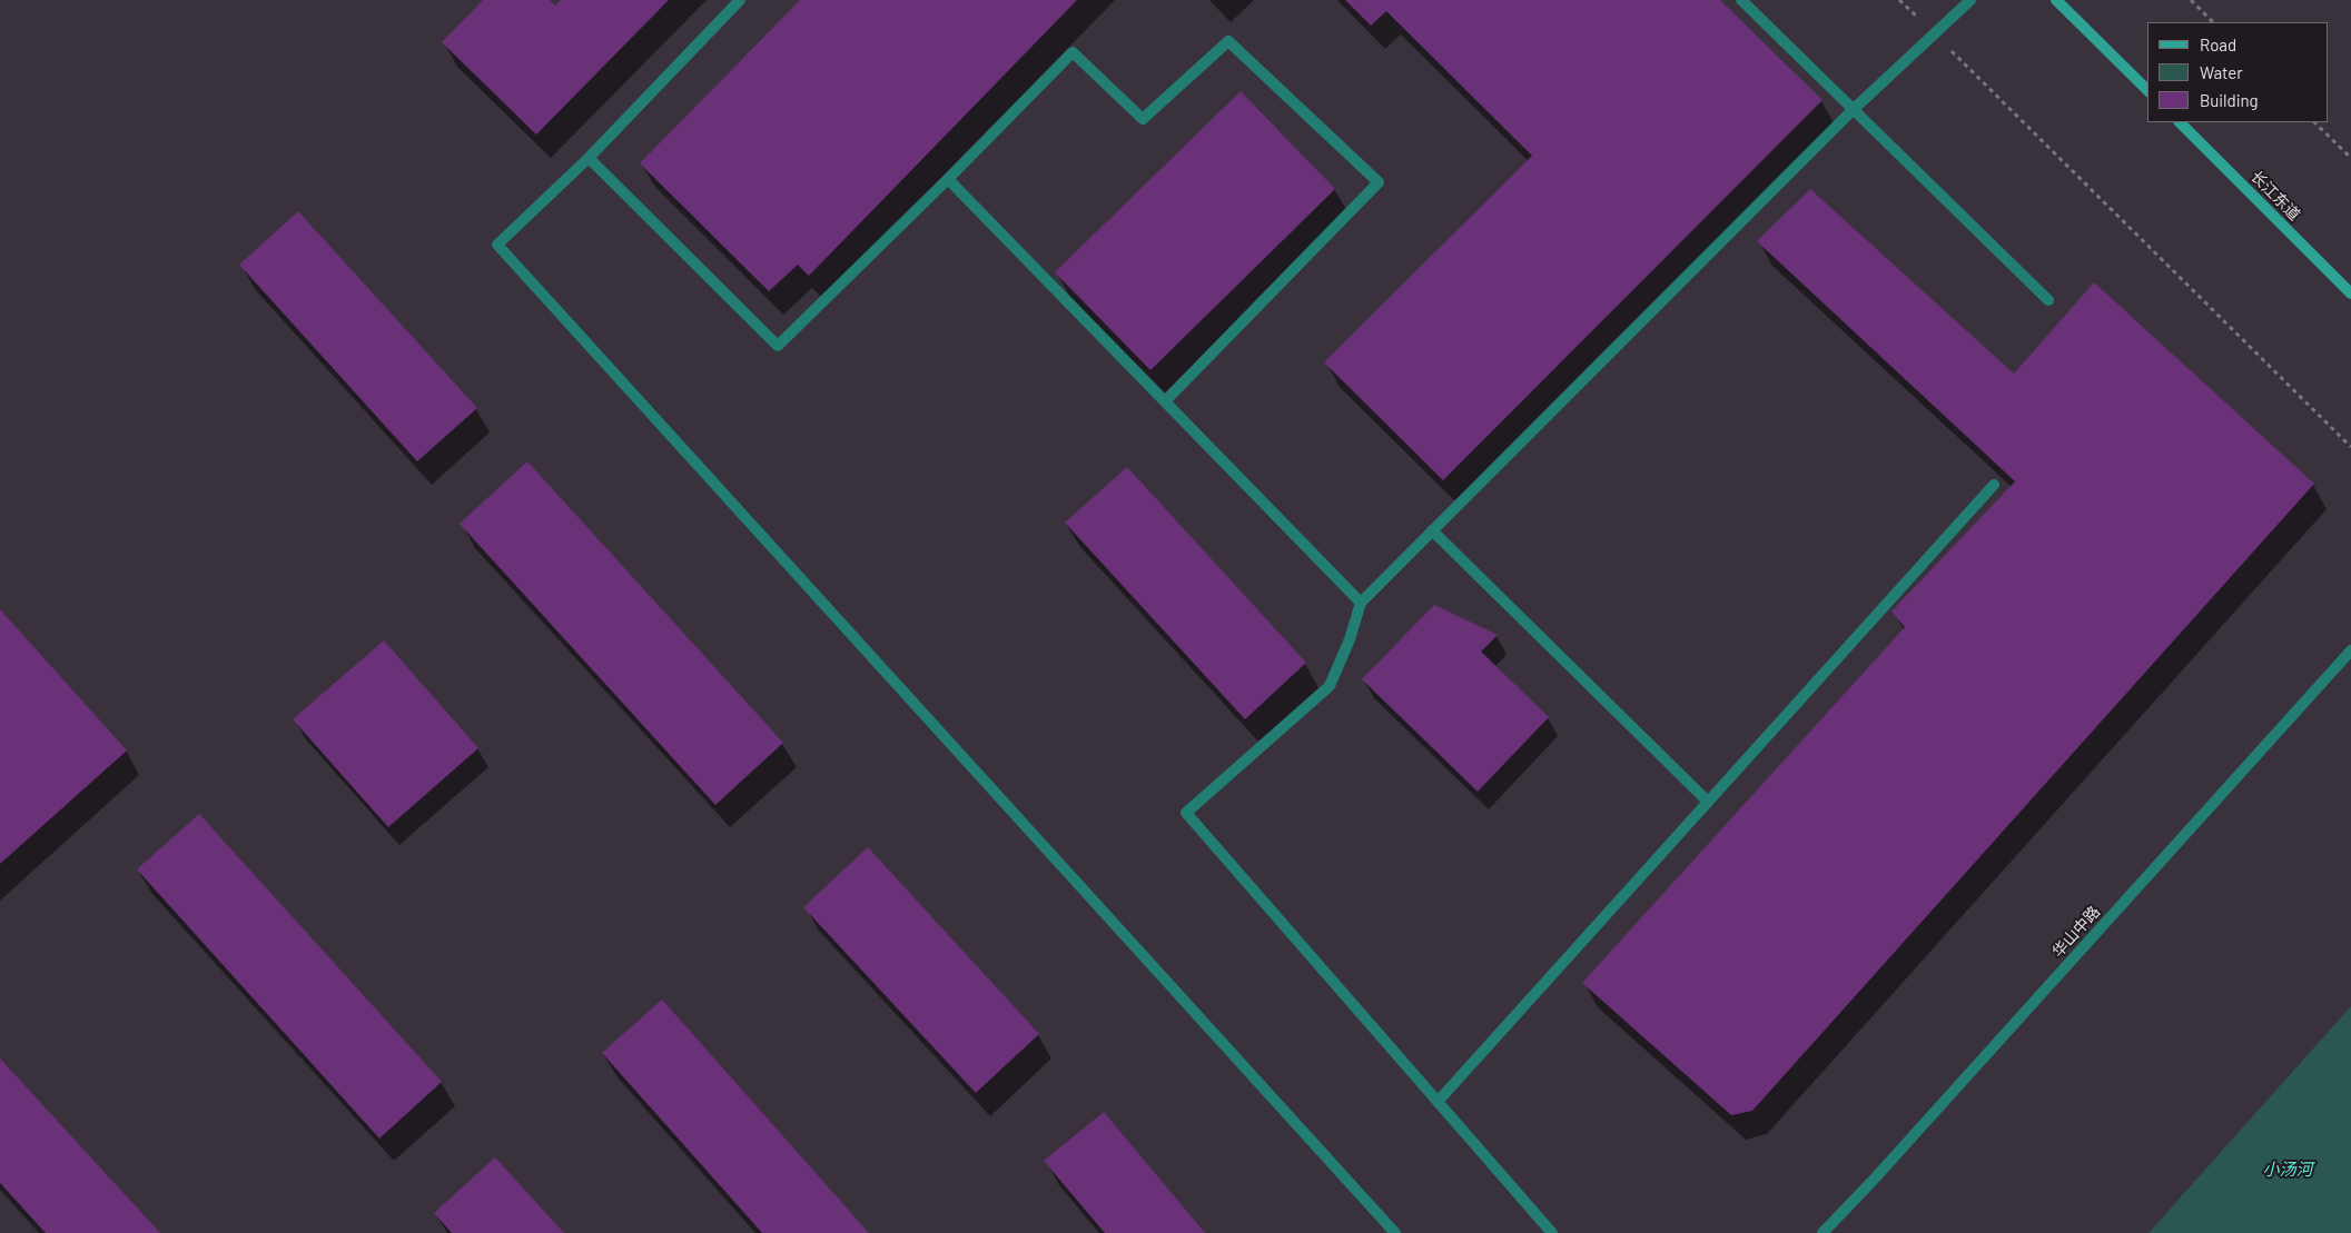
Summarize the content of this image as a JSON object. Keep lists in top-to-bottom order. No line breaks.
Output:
{"streets":{"main road":["长江东道"],"street":["华山中路"]},"water":["小汤河"],"legend":["Road","Water","Building"]}
